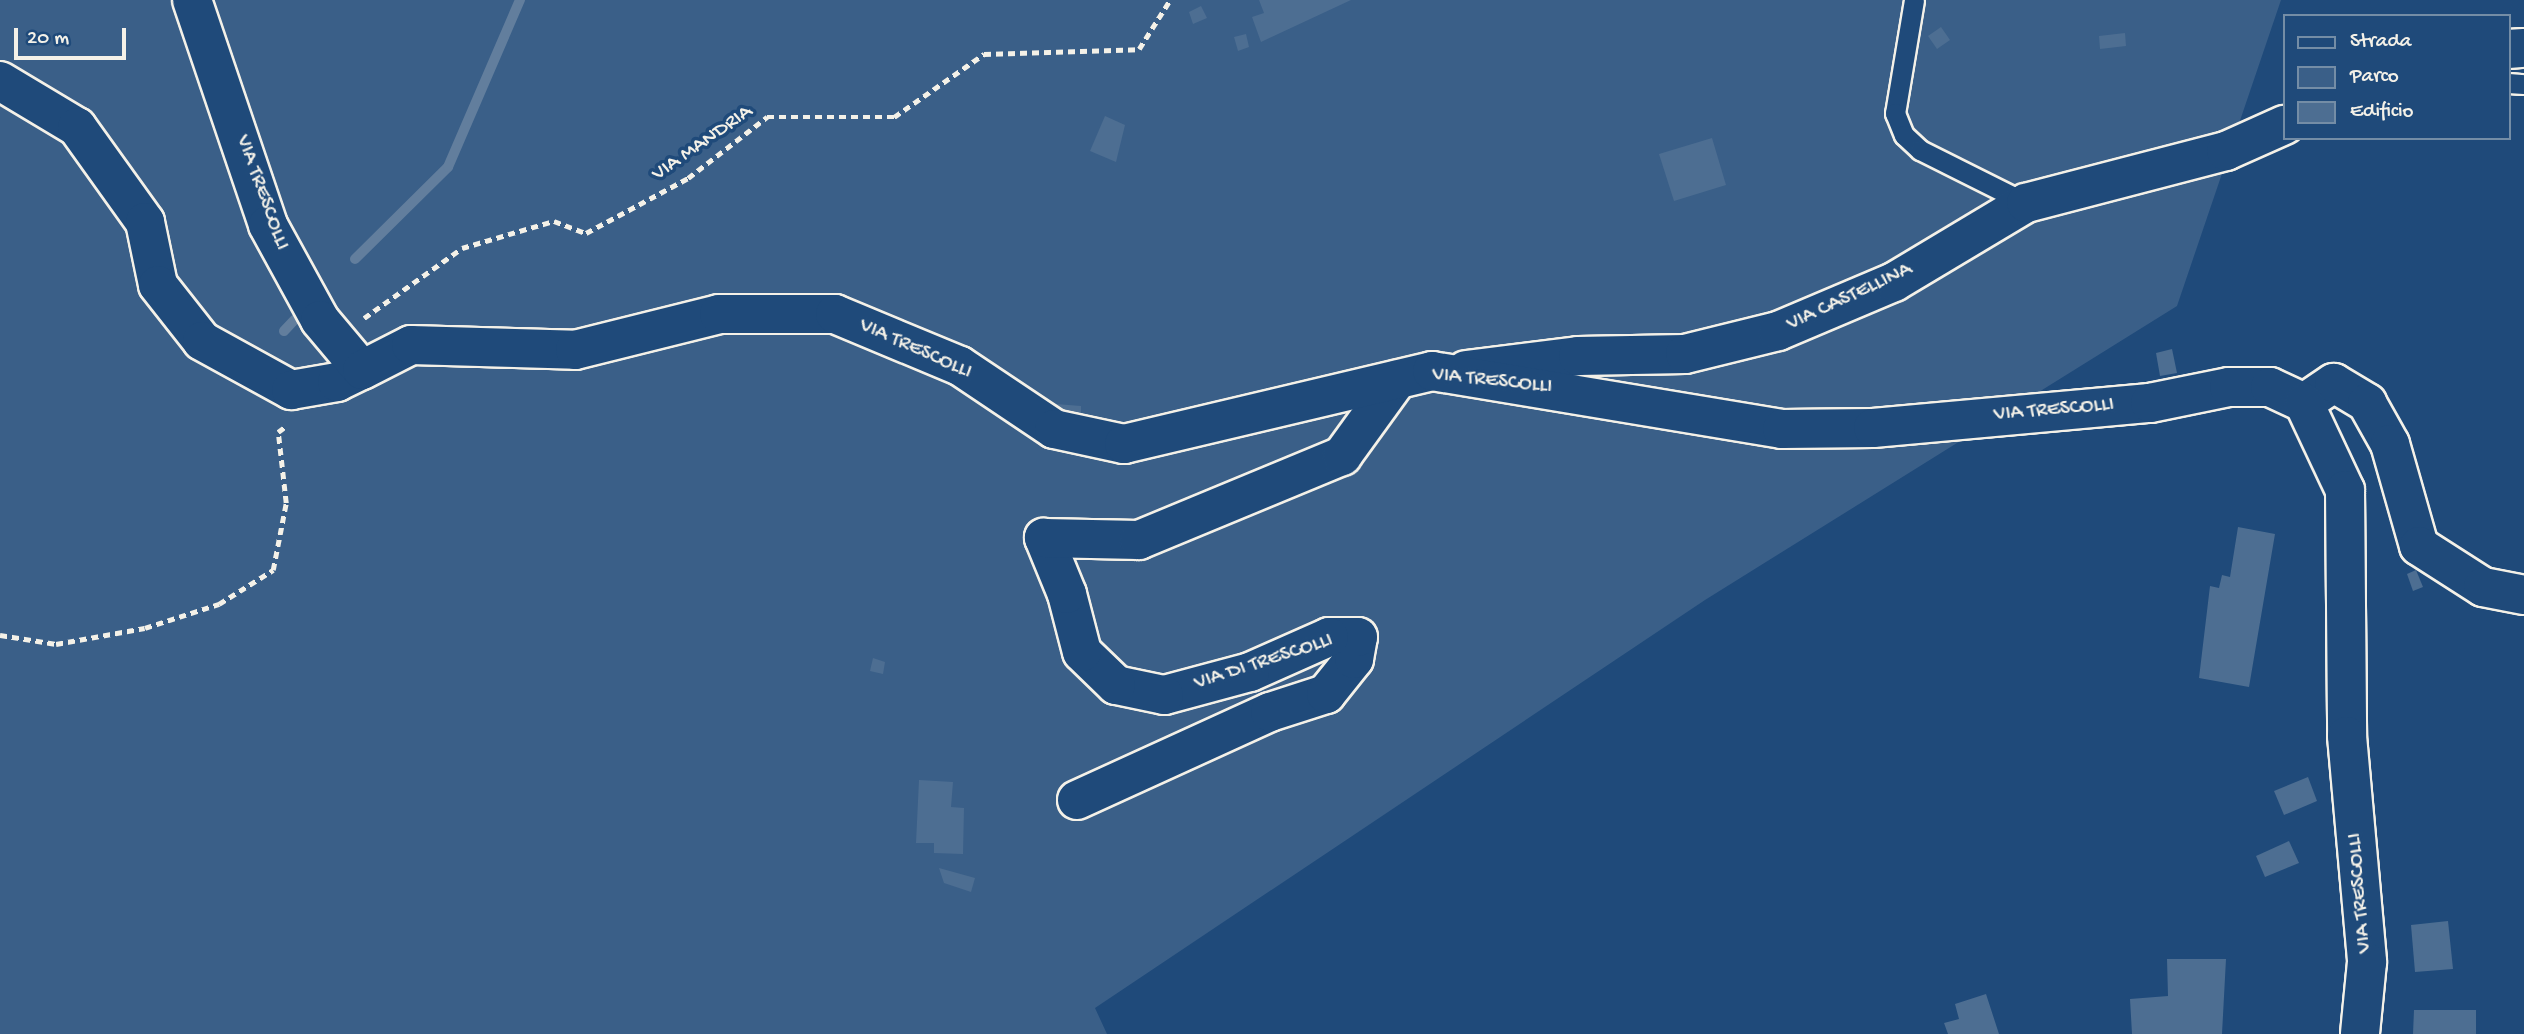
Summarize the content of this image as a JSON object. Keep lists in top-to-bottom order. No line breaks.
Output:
{"streets":{"street":["VIA TRESCOLLI","VIA CASTELLINA","VIA DI TRESCOLLI"],"path":["VIA MANDRIA"]},"crossings":[["VIA MANDRIA","VIA TRESCOLLI"],["VIA TRESCOLLI","VIA CASTELLINA"],["VIA TRESCOLLI","VIA DI TRESCOLLI"],["VIA CASTELLINA","VIA DI TRESCOLLI"]],"legend":["Strada","Parco","Edificio"],"scale_bar":"20 m"}
